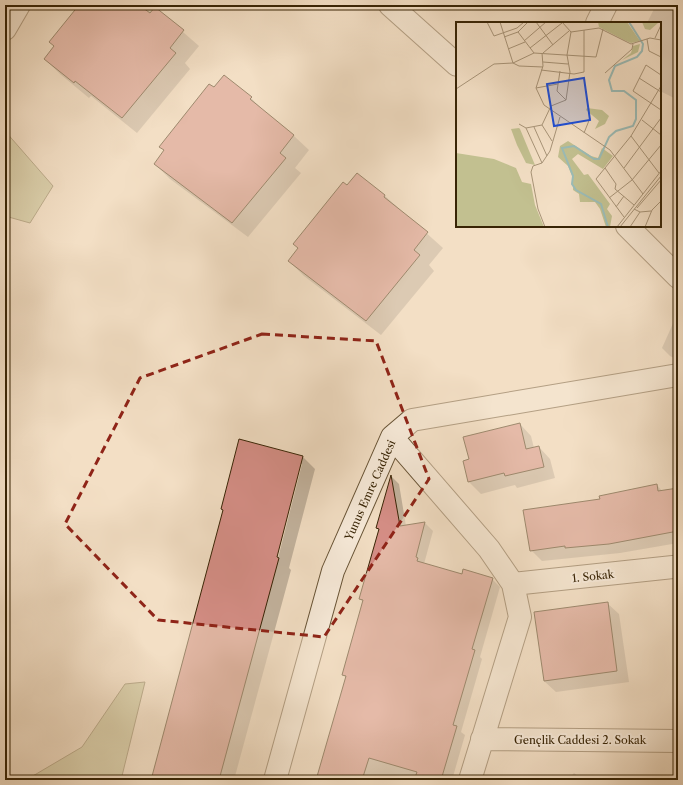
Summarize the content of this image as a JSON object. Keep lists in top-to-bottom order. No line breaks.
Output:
{"streets":{"street":["Yunus Emre Caddesi","1. Sokak","Gençlik Caddesi 2. Sokak"]}}
